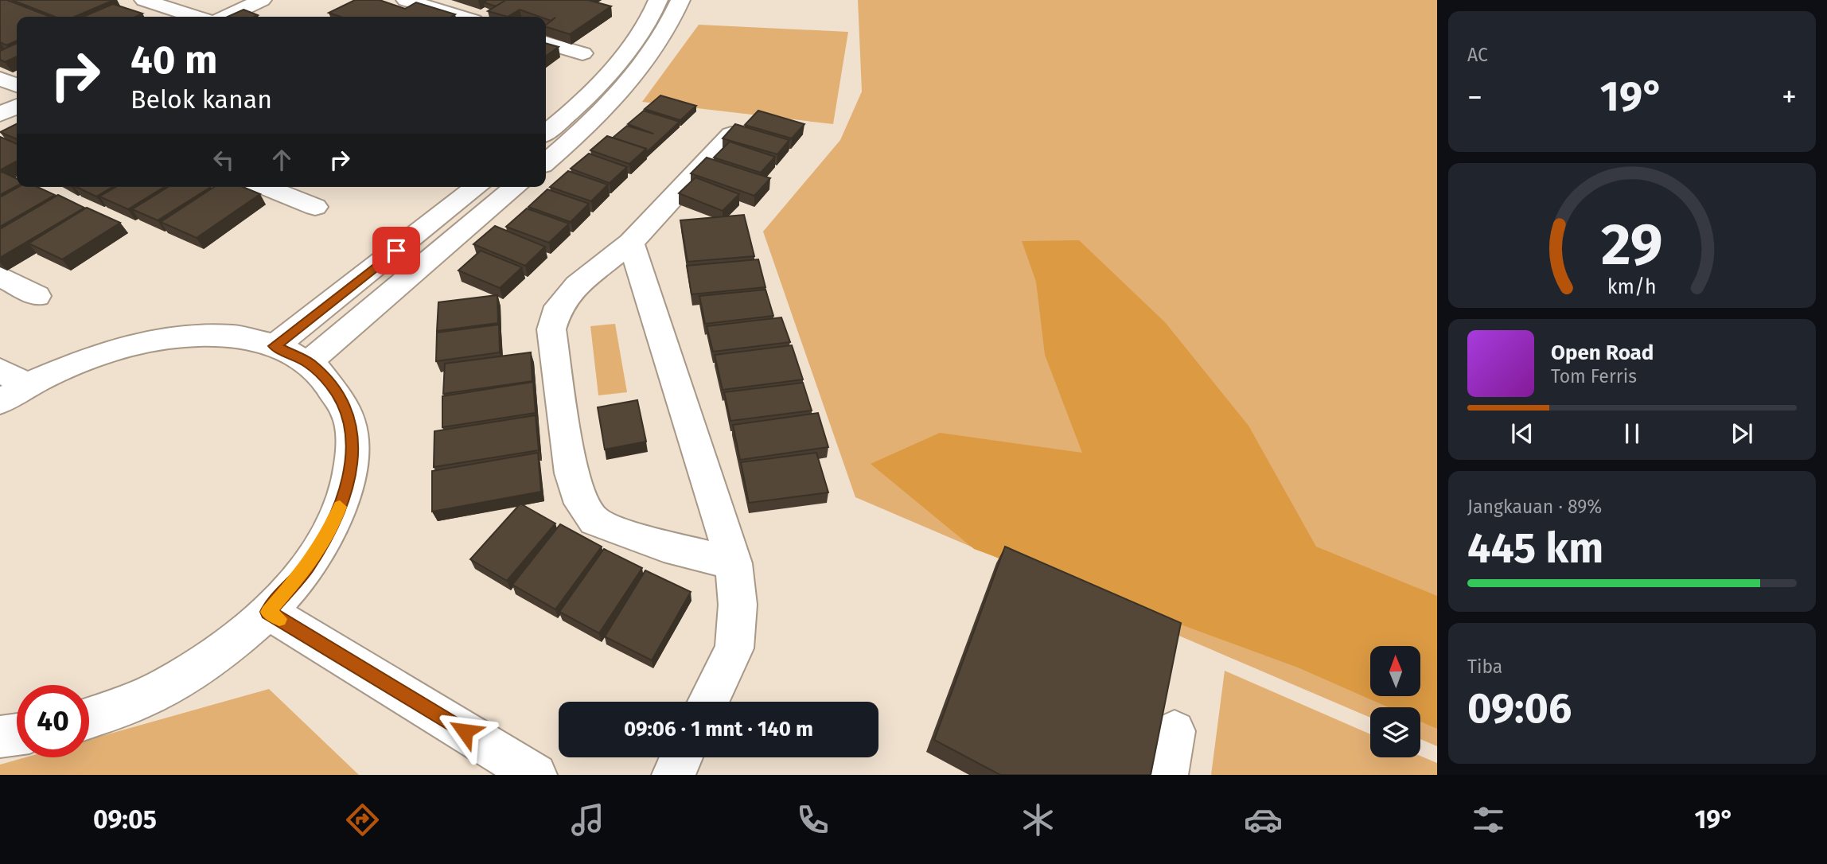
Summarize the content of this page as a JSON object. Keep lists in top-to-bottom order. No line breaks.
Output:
{"north":"top","page":{"tile":["AC",["Jangkauan · 89%","445 km"],["Tiba","09:06"]],"turn":["40 m","Belok kanan"],"heat":["−","19°","+"],"song":["Open Road","Tom Ferris"],"limit":"40","trip":"09:06 · 1 mnt · 140 m","tabs":["09:05","19°"],"gauge":["29","km/h"]}}
